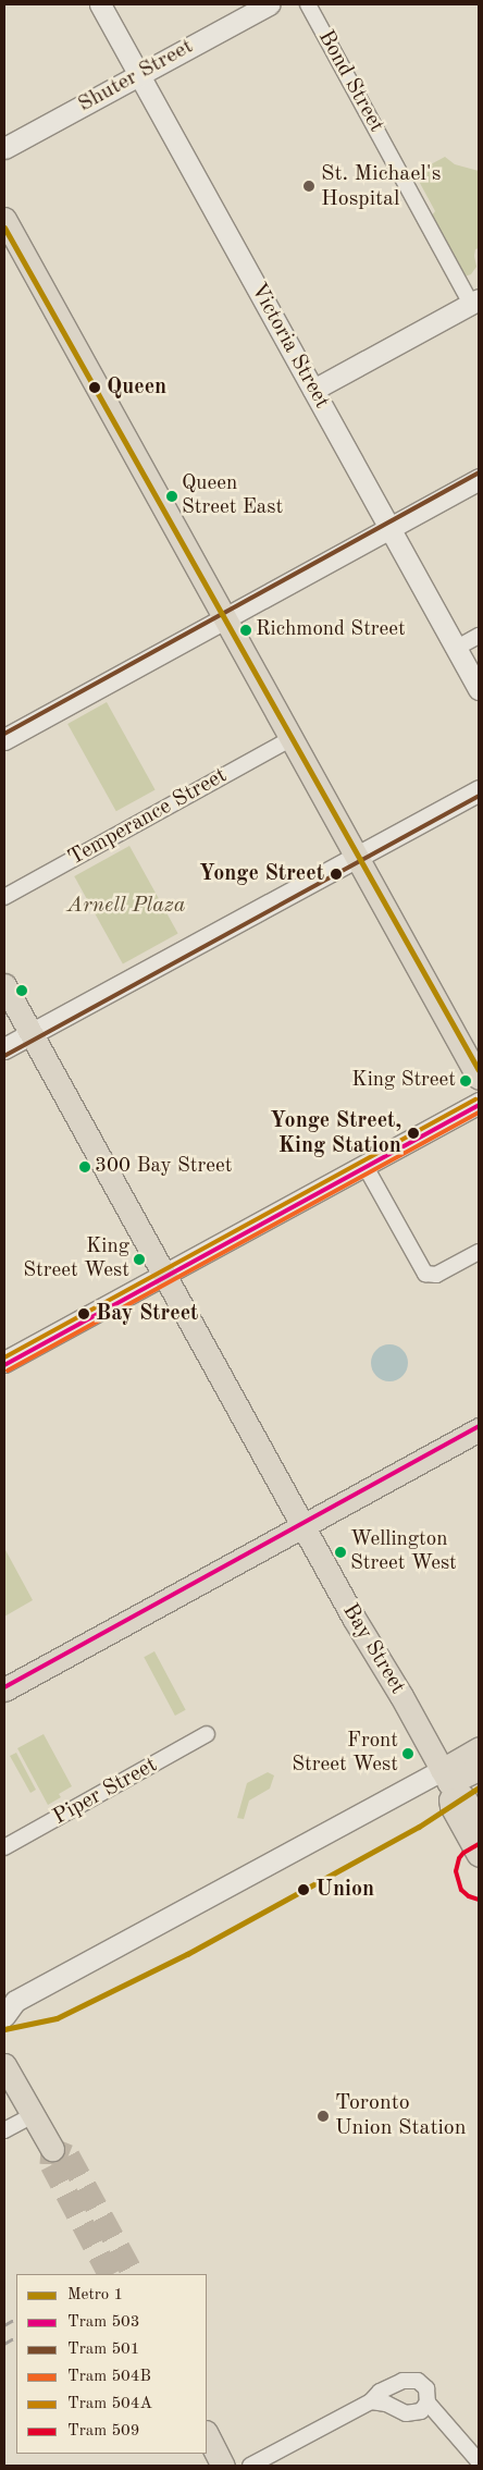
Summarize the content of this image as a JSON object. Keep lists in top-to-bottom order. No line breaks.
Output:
{"streets":{"main road":["Shuter Street","Victoria Street","Bay Street"],"street":["Bond Street","Temperance Street","Piper Street"]},"crossings":[["Shuter Street","Victoria Street"]],"parks":["Arnell Plaza"],"places":["St. Michael's Hospital","Queen","Queen Street East","Richmond Street","Yonge Street","King Street","Yonge Street, King Station","300 Bay Street","King Street West","Bay Street","Wellington Street West","Front Street West","Union","Toronto Union Station"],"lines":["metro line 1","tram line 501","tram line 504A","tram line 503","tram line 504B","tram line 509"],"legend":["Metro 1","Tram 503","Tram 501","Tram 504B","Tram 504A","Tram 509"]}
